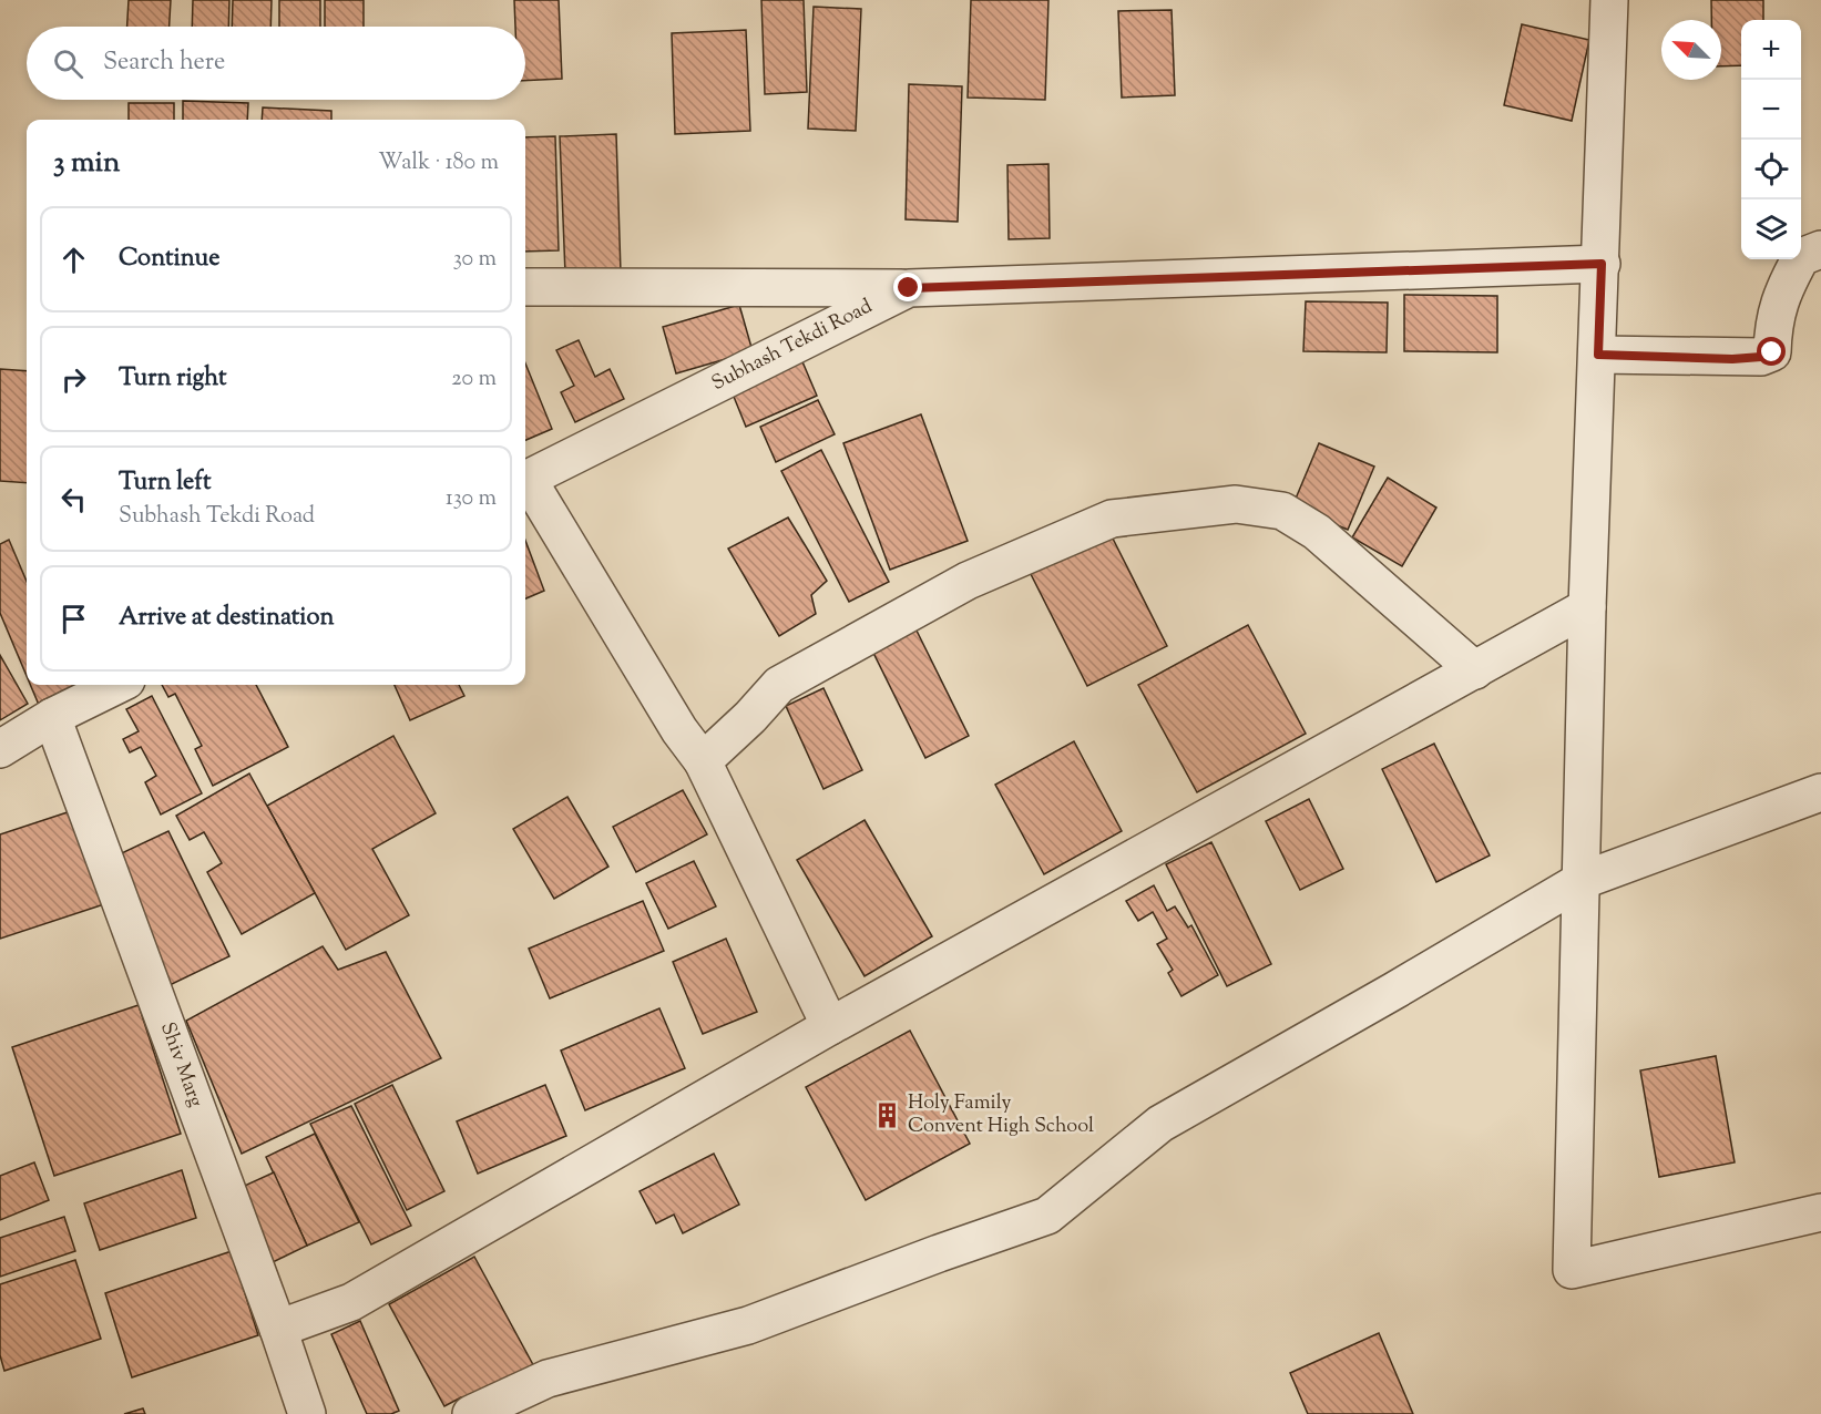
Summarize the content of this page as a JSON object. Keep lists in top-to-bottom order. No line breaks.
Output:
{"streets":{"street":["Subhash Tekdi Road","Shiv Marg"]},"places":{"building":["Holy Family Convent High School"]},"north":"top left","page":{"map_buttons":["+","−"],"search":"Search here","heading":["3 min","Walk · 180 m"],"list":[["Continue","30 m"],["Turn right","20 m"],["Turn left","Subhash Tekdi Road","130 m"],"Arrive at destination"]}}
